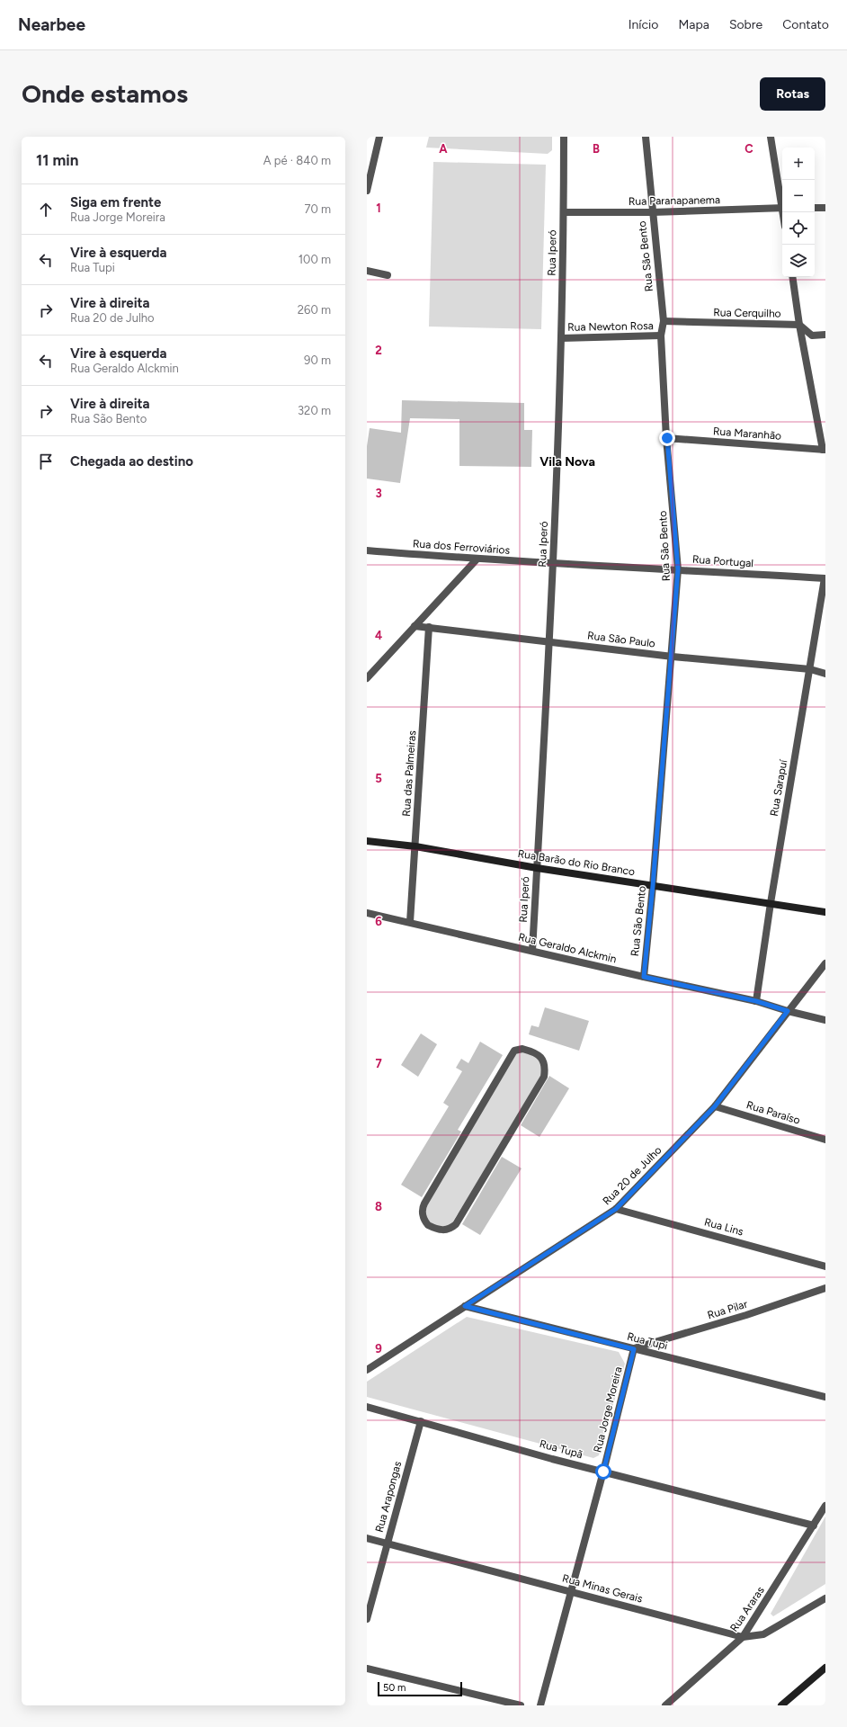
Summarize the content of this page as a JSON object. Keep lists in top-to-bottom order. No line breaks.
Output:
{"streets":{"street":["Rua Paranapanema","Rua Iperó","Rua São Bento","Rua Cerquilho","Rua Newton Rosa","Rua Maranhão","Rua dos Ferroviários","Rua Portugal","Rua São Paulo","Rua das Palmeiras","Rua Sarapuí","Rua Barão do Rio Branco","Rua Geraldo Alckmin","Rua Paraíso","Rua 20 de Julho","Rua Lins","Rua Pilar","Rua Tupi","Rua Jorge Moreira","Rua Tupã","Rua Arapongas","Rua Minas Gerais","Rua Araras"]},"crossings":[["Rua Paranapanema","Rua Iperó"],["Rua Paranapanema","Rua São Bento"],["Rua Iperó","Rua Newton Rosa"],["Rua Iperó","Rua dos Ferroviários"],["Rua Iperó","Rua Portugal"],["Rua Iperó","Rua São Paulo"],["Rua Iperó","Rua Barão do Rio Branco"],["Rua Iperó","Rua Geraldo Alckmin"],["Rua São Bento","Rua Cerquilho"],["Rua São Bento","Rua Newton Rosa"],["Rua São Bento","Rua Maranhão"],["Rua São Bento","Rua Portugal"],["Rua São Bento","Rua São Paulo"],["Rua São Bento","Rua Barão do Rio Branco"],["Rua São Bento","Rua Geraldo Alckmin"],["Rua dos Ferroviários","Rua Portugal"],["Rua Portugal","Rua Sarapuí"],["Rua São Paulo","Rua das Palmeiras"],["Rua São Paulo","Rua Sarapuí"],["Rua das Palmeiras","Rua Barão do Rio Branco"],["Rua das Palmeiras","Rua Geraldo Alckmin"],["Rua Sarapuí","Rua Barão do Rio Branco"],["Rua Sarapuí","Rua Geraldo Alckmin"],["Rua Geraldo Alckmin","Rua 20 de Julho"],["Rua Paraíso","Rua 20 de Julho"],["Rua 20 de Julho","Rua Lins"],["Rua 20 de Julho","Rua Tupi"],["Rua Pilar","Rua Tupi"],["Rua Pilar","Rua Jorge Moreira"],["Rua Tupi","Rua Jorge Moreira"],["Rua Jorge Moreira","Rua Tupã"],["Rua Jorge Moreira","Rua Minas Gerais"],["Rua Tupã","Rua Arapongas"],["Rua Tupã","Rua Araras"],["Rua Arapongas","Rua Minas Gerais"],["Rua Minas Gerais","Rua Araras"]],"districts":["Vila Nova"],"scale_bar":"50 m","page":{"header":"Nearbee","nav":["Início","Mapa","Sobre","Contato"],"buttons":"Rotas","title":"Onde estamos","heading":["11 min","A pé · 840 m"],"map_buttons":["+","−"],"list":[["Siga em frente","Rua Jorge Moreira","70 m"],["Vire à esquerda","Rua Tupi","100 m"],["Vire à direita","Rua 20 de Julho","260 m"],["Vire à esquerda","Rua Geraldo Alckmin","90 m"],["Vire à direita","Rua São Bento","320 m"],"Chegada ao destino"],"scale":"50 m"},"grid":{"columns":["A","B","C"],"rows":["1","2","3","4","5","6","7","8","9"]}}
